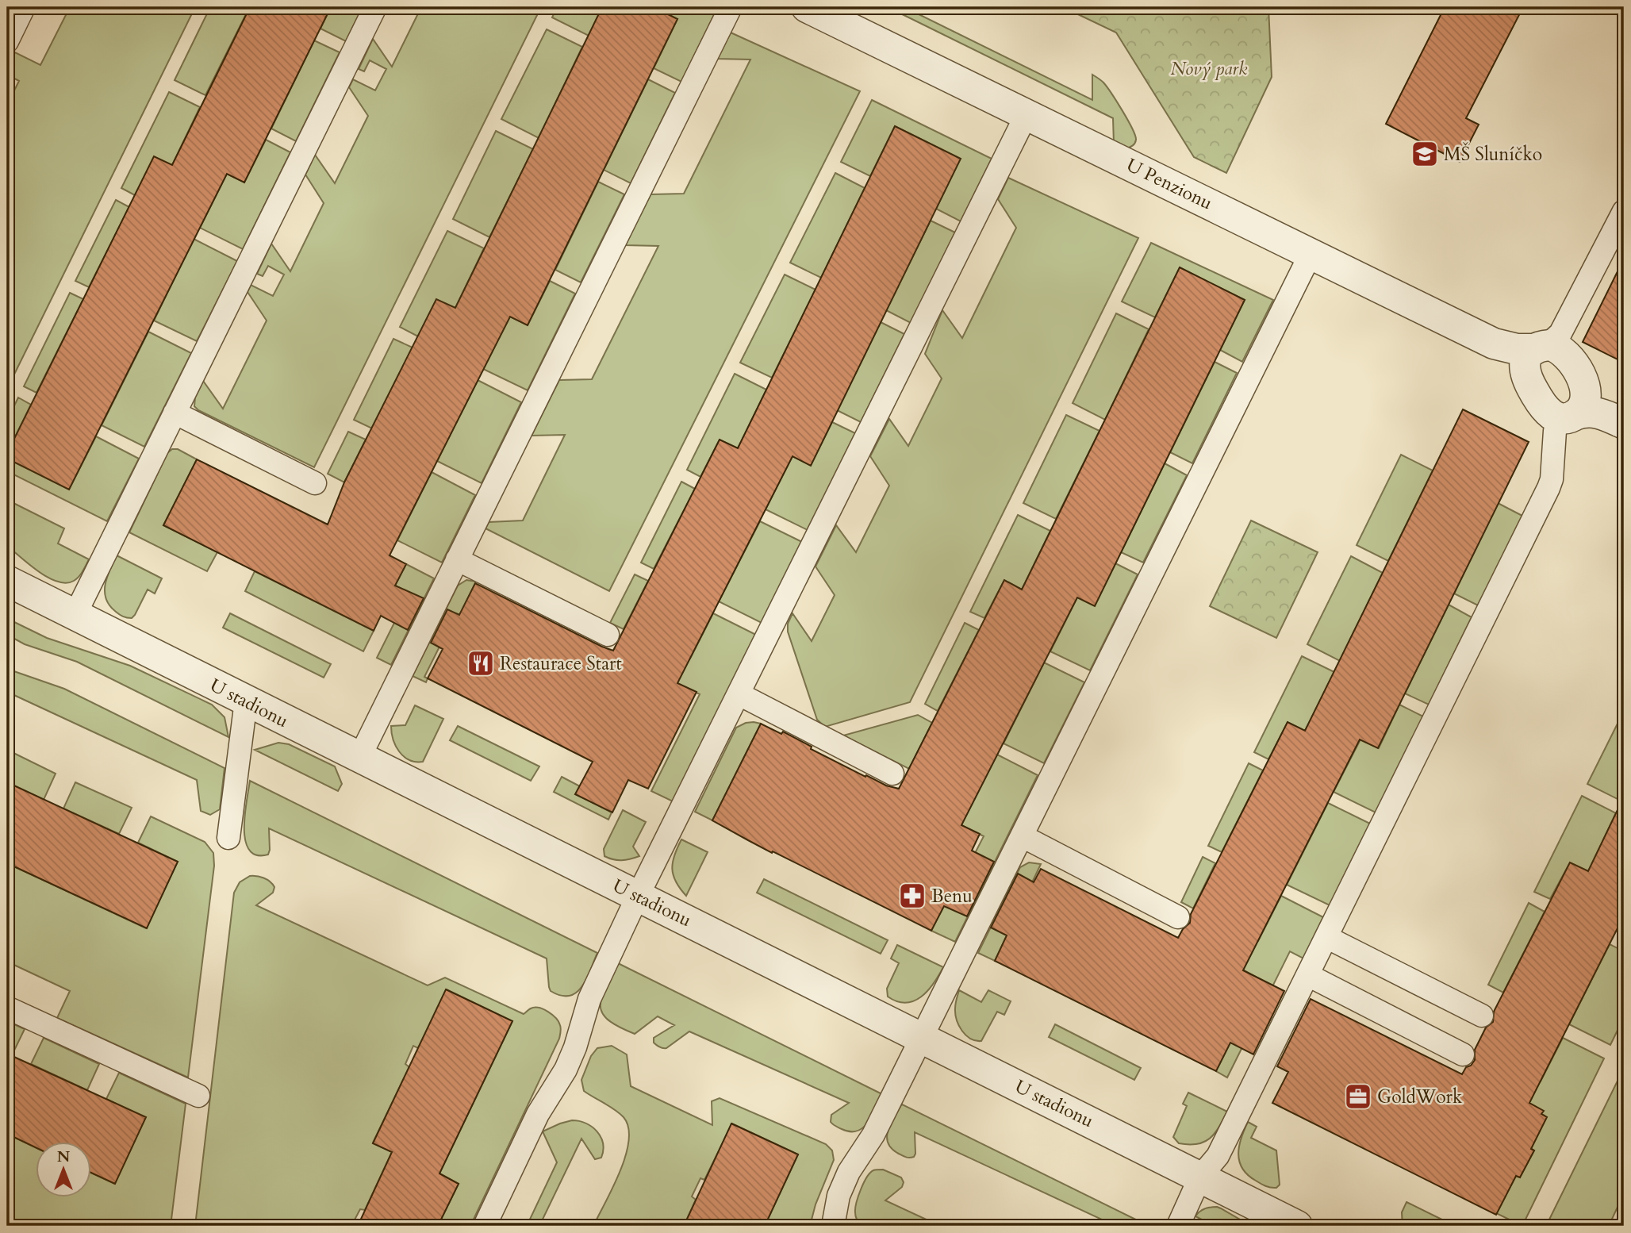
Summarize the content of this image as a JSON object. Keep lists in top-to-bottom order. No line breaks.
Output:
{"streets":{"street":["U Penzionu","U stadionu"]},"parks":["Nový park"],"places":{"school or university":["MŠ Sluníčko"],"restaurant":["Restaurace Start"],"pharmacy":["Benu"],"office":["GoldWork"]},"north":"top"}
